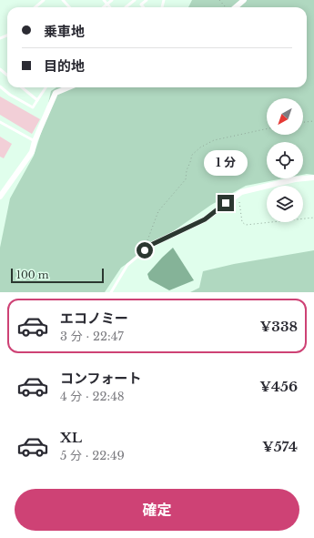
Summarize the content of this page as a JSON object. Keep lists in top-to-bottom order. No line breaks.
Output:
{"scale_bar":"100 m","north":"bottom left","page":{"banner":["乗車地","目的地"],"bubble":"1 分","scale":"100 m","list":[{"name":"エコノミー","note":"3 分 · 22:47","value":"¥338"},{"name":"コンフォート","note":"4 分 · 22:48","value":"¥456"},{"name":"XL","note":"5 分 · 22:49","value":"¥574"}],"buttons":"確定"}}
